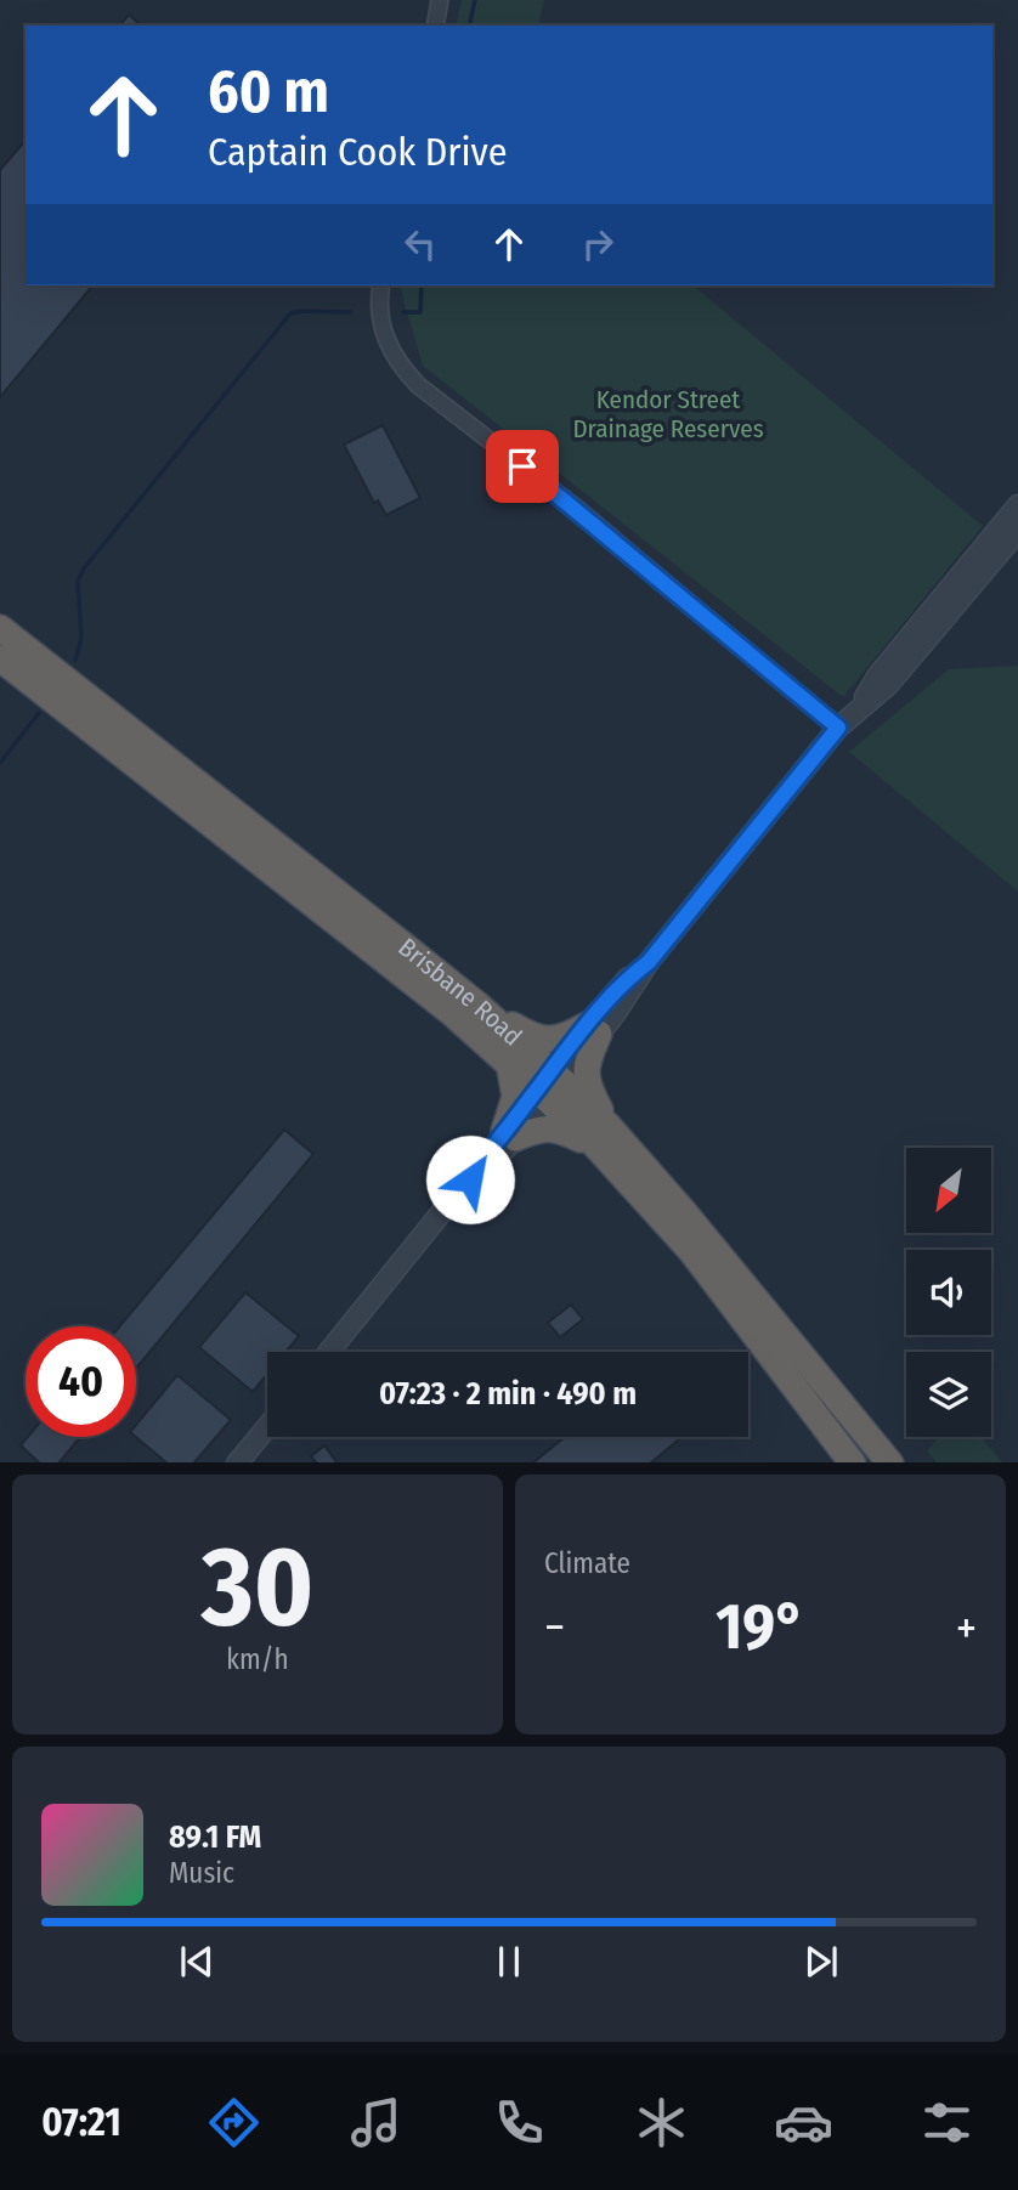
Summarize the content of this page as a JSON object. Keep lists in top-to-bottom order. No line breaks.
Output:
{"streets":{"highway":["Brisbane Road"]},"parks":["Kendor Street Drainage Reserves"],"north":"bottom left","page":{"turn":["60 m","Captain Cook Drive"],"limit":"40","trip":"07:23 · 2 min · 490 m","tile":[["30","km/h"],"Climate"],"heat":["−","19°","+"],"song":["89.1 FM","Music"],"tabs":"07:21"}}
